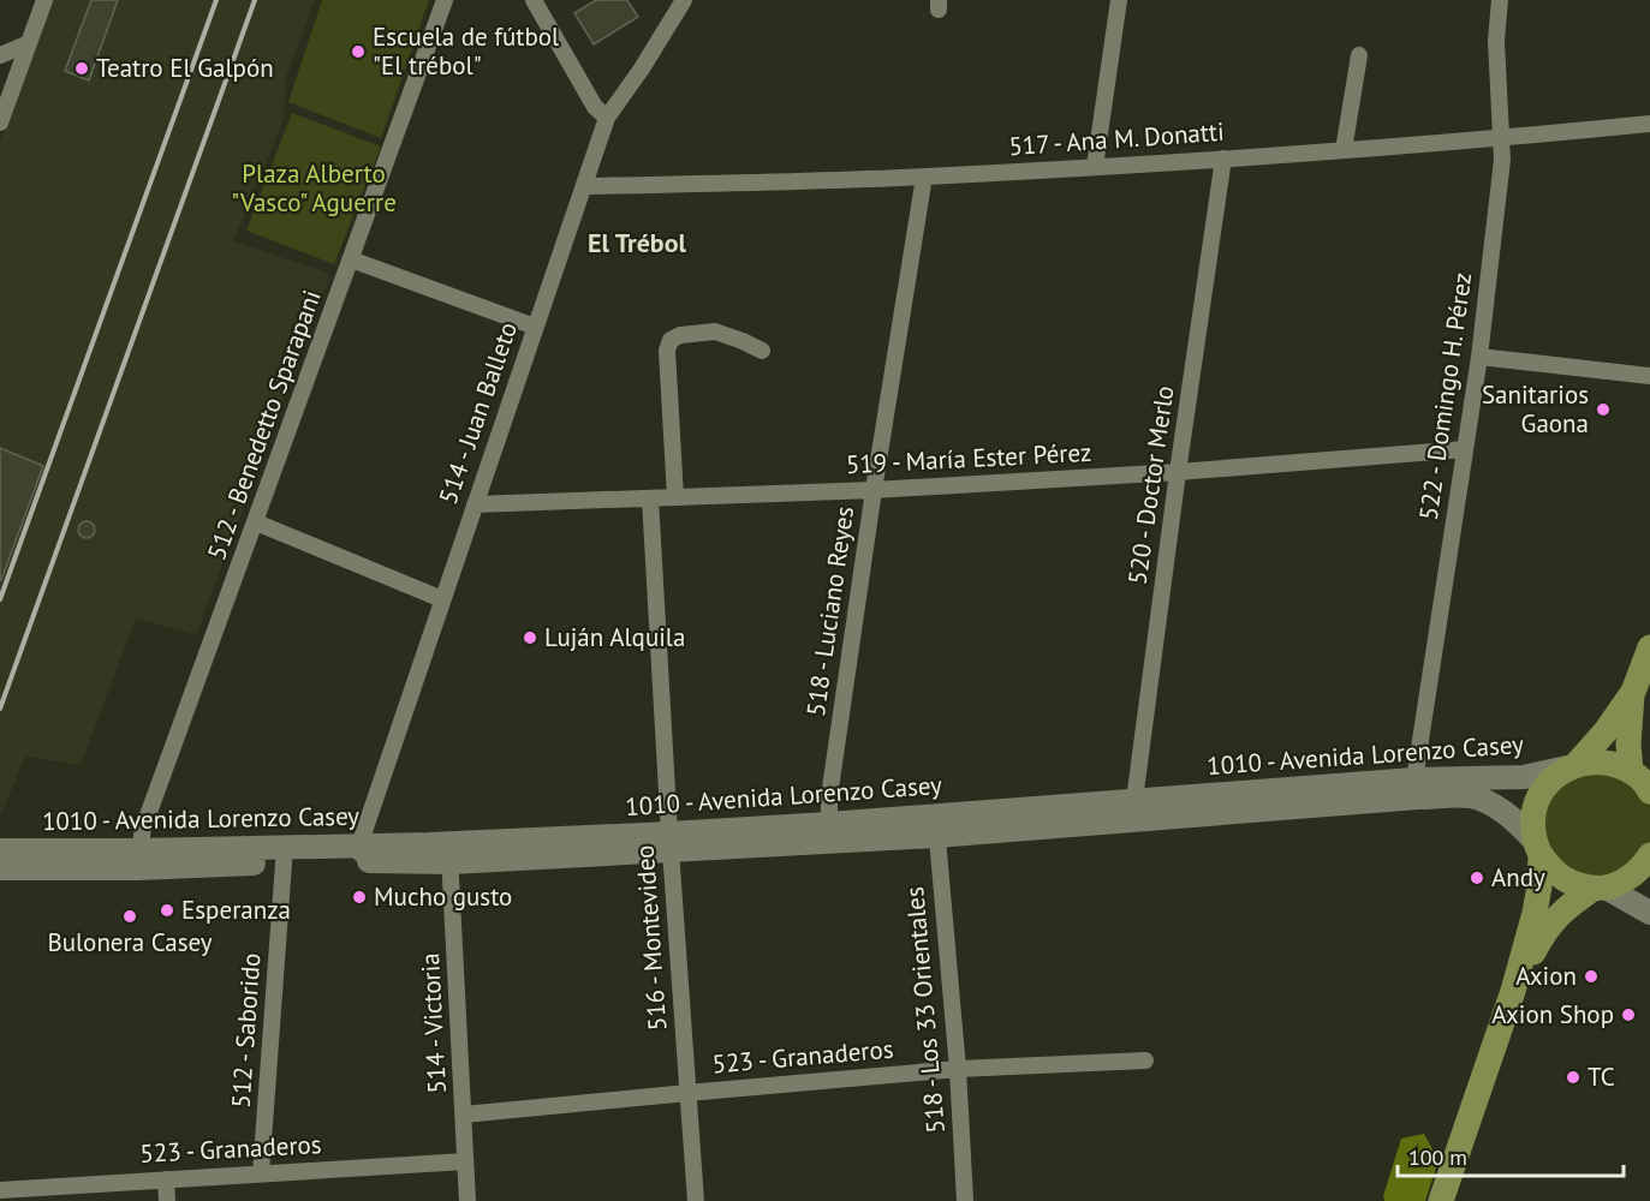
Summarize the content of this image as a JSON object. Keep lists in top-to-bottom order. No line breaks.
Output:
{"streets":{"main road":["1010 - Avenida Lorenzo Casey"],"street":["517 - Ana M. Donatti","522 - Domingo H. Pérez","514 - Juan Balleto","512 - Benedetto Sparapani","519 - María Ester Pérez","520 - Doctor Merlo","518 - Luciano Reyes","516 - Montevideo","518 - Los 33 Orientales","514 - Victoria","512 - Saborido","523 - Granaderos"]},"crossings":[["517 - Ana M. Donatti","522 - Domingo H. Pérez"],["517 - Ana M. Donatti","514 - Juan Balleto"],["517 - Ana M. Donatti","520 - Doctor Merlo"],["517 - Ana M. Donatti","518 - Luciano Reyes"],["522 - Domingo H. Pérez","519 - María Ester Pérez"],["522 - Domingo H. Pérez","1010 - Avenida Lorenzo Casey"],["514 - Juan Balleto","519 - María Ester Pérez"],["514 - Juan Balleto","1010 - Avenida Lorenzo Casey"],["512 - Benedetto Sparapani","1010 - Avenida Lorenzo Casey"],["519 - María Ester Pérez","520 - Doctor Merlo"],["519 - María Ester Pérez","518 - Luciano Reyes"],["519 - María Ester Pérez","516 - Montevideo"],["520 - Doctor Merlo","1010 - Avenida Lorenzo Casey"],["518 - Luciano Reyes","1010 - Avenida Lorenzo Casey"],["1010 - Avenida Lorenzo Casey","516 - Montevideo"],["1010 - Avenida Lorenzo Casey","518 - Los 33 Orientales"],["1010 - Avenida Lorenzo Casey","514 - Victoria"],["1010 - Avenida Lorenzo Casey","512 - Saborido"],["516 - Montevideo","523 - Granaderos"],["518 - Los 33 Orientales","523 - Granaderos"],["514 - Victoria","523 - Granaderos"],["512 - Saborido","523 - Granaderos"]],"districts":["El Trébol"],"parks":["Plaza Alberto \"Vasco\" Aguerre"],"places":["Escuela de fútbol \"El trébol\"","Teatro El Galpón","Sanitarios Gaona","Luján Alquila","Andy","Mucho gusto","Esperanza","Bulonera Casey","Axion","Axion Shop","TC"],"scale_bar":"100 m"}
